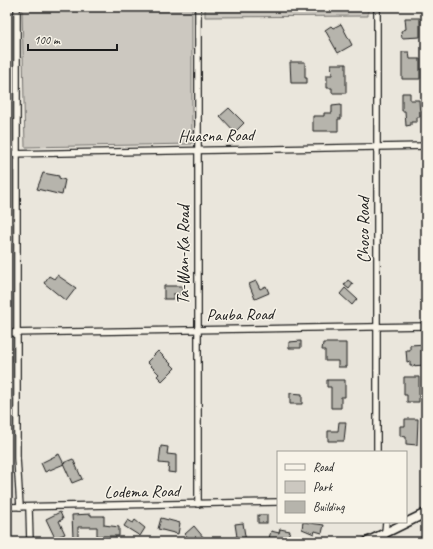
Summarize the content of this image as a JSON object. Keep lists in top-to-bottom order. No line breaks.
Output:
{"streets":{"street":["Huasna Road","Choco Road","Ta-Wan-Ka Road","Pauba Road","Lodema Road"]},"crossings":[["Huasna Road","Choco Road"],["Huasna Road","Ta-Wan-Ka Road"],["Choco Road","Pauba Road"],["Ta-Wan-Ka Road","Pauba Road"],["Ta-Wan-Ka Road","Lodema Road"]],"legend":["Road","Park","Building"],"scale_bar":"100 m"}
